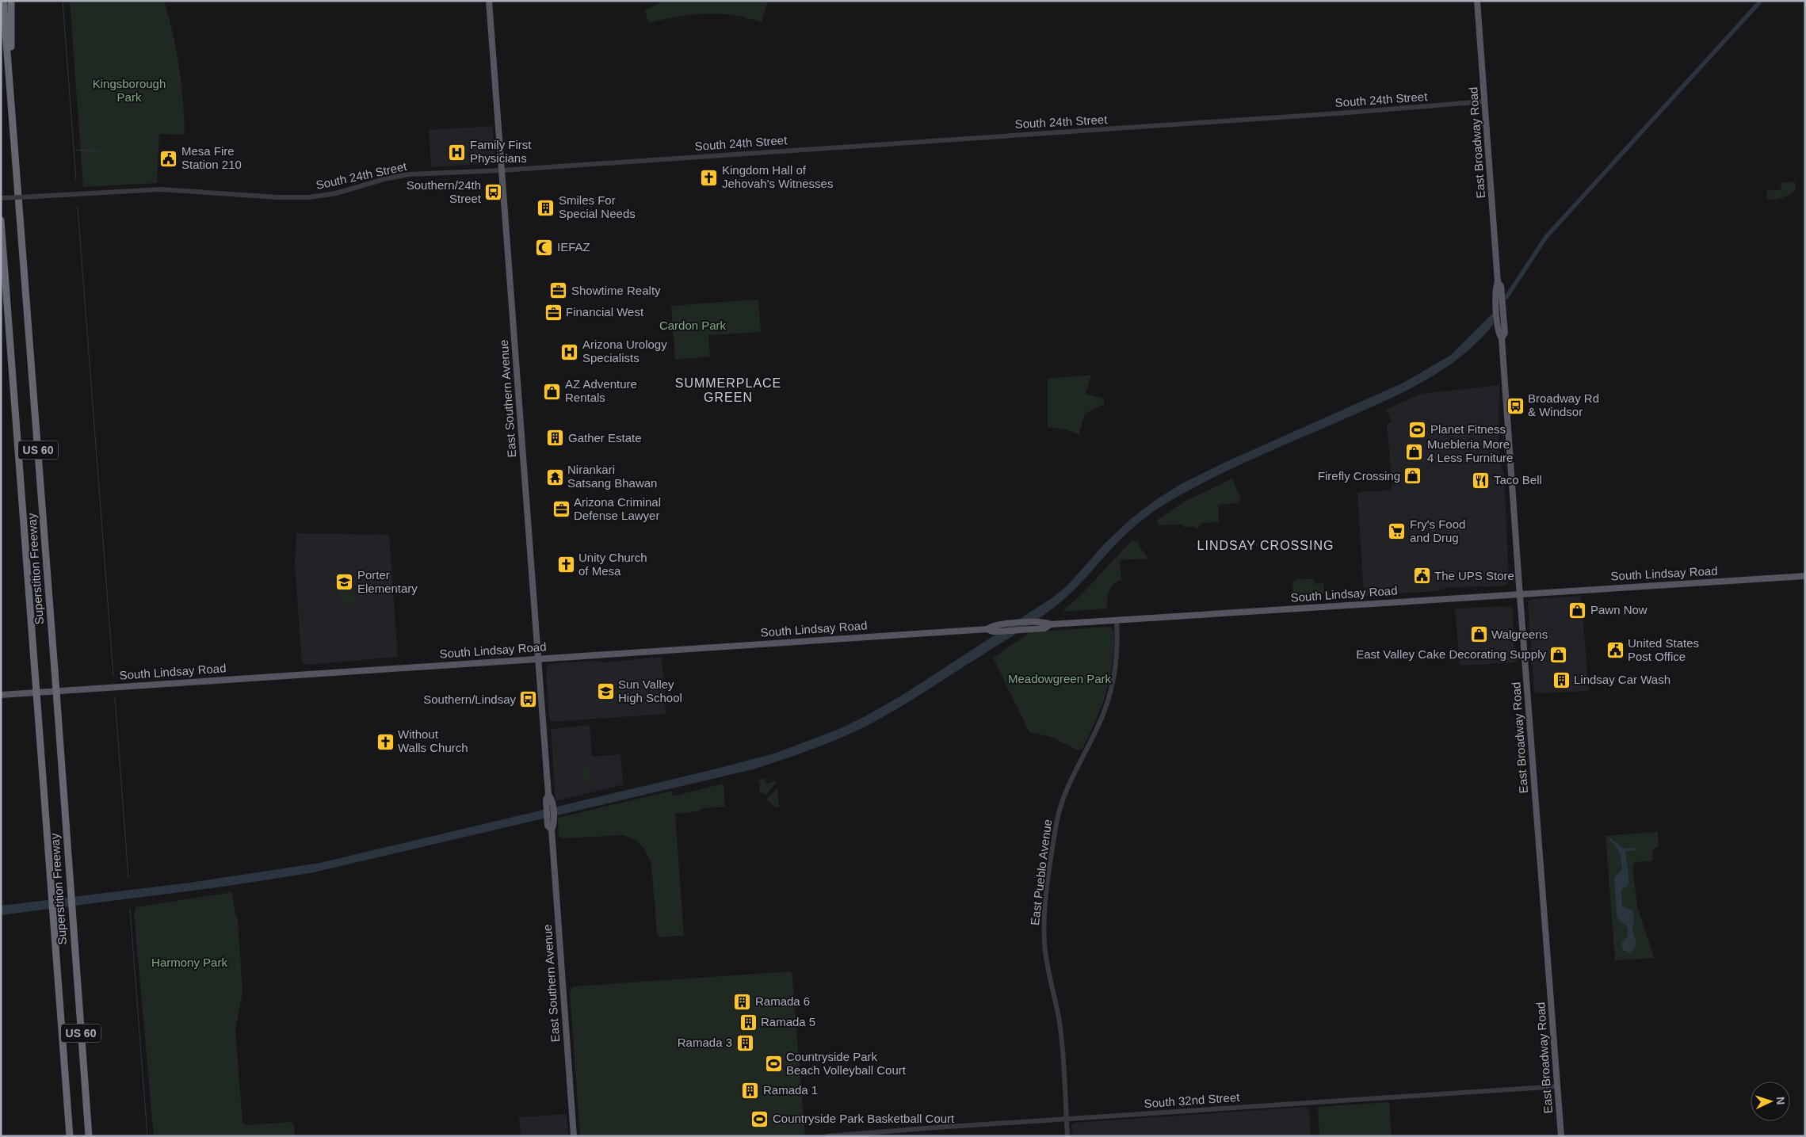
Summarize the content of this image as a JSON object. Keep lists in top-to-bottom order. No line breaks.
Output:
{"streets":{"highway":["US 60","Superstition Freeway"],"main road":["East Broadway Road","East Southern Avenue","South Lindsay Road"],"street":["South 24th Street","East Pueblo Avenue","South 32nd Street"]},"crossings":[["South 24th Street","East Broadway Road"],["South 24th Street","East Southern Avenue"],["East Broadway Road","South Lindsay Road"],["East Broadway Road","South 32nd Street"],["East Southern Avenue","South Lindsay Road"],["South Lindsay Road","East Pueblo Avenue"],["East Pueblo Avenue","South 32nd Street"]],"districts":["SUMMERPLACE GREEN","LINDSAY CROSSING"],"parks":["Kingsborough Park","Cardon Park","Meadowgreen Park","Harmony Park"],"places":{"hospital":["Family First Physicians","Arizona Urology Specialists"],"public building":["Mesa Fire Station 210","The UPS Store","United States Post Office"],"church":["Kingdom Hall of Jehovah's Witnesses","Unity Church of Mesa","Without Walls Church"],"bus stop":["Southern/24th Street","Broadway Rd & Windsor","Southern/Lindsay"],"building":["Smiles For Special Needs","Gather Estate","Lindsay Car Wash","Ramada 6","Ramada 5","Ramada 3","Ramada 1"],"mosque":["IEFAZ"],"office":["Showtime Realty","Financial West","Arizona Criminal Defense Lawyer"],"shop":["AZ Adventure Rentals","Muebleria More 4 Less Furniture","Firefly Crossing","Pawn Now","Walgreens","East Valley Cake Decorating Supply"],"sports":["Planet Fitness","Countryside Park Beach Volleyball Court","Countryside Park Basketball Court"],"temple":["Nirankari Satsang Bhawan"],"restaurant":["Taco Bell"],"supermarket":["Fry's Food and Drug"],"school or university":["Porter Elementary","Sun Valley High School"]},"north":"right"}
